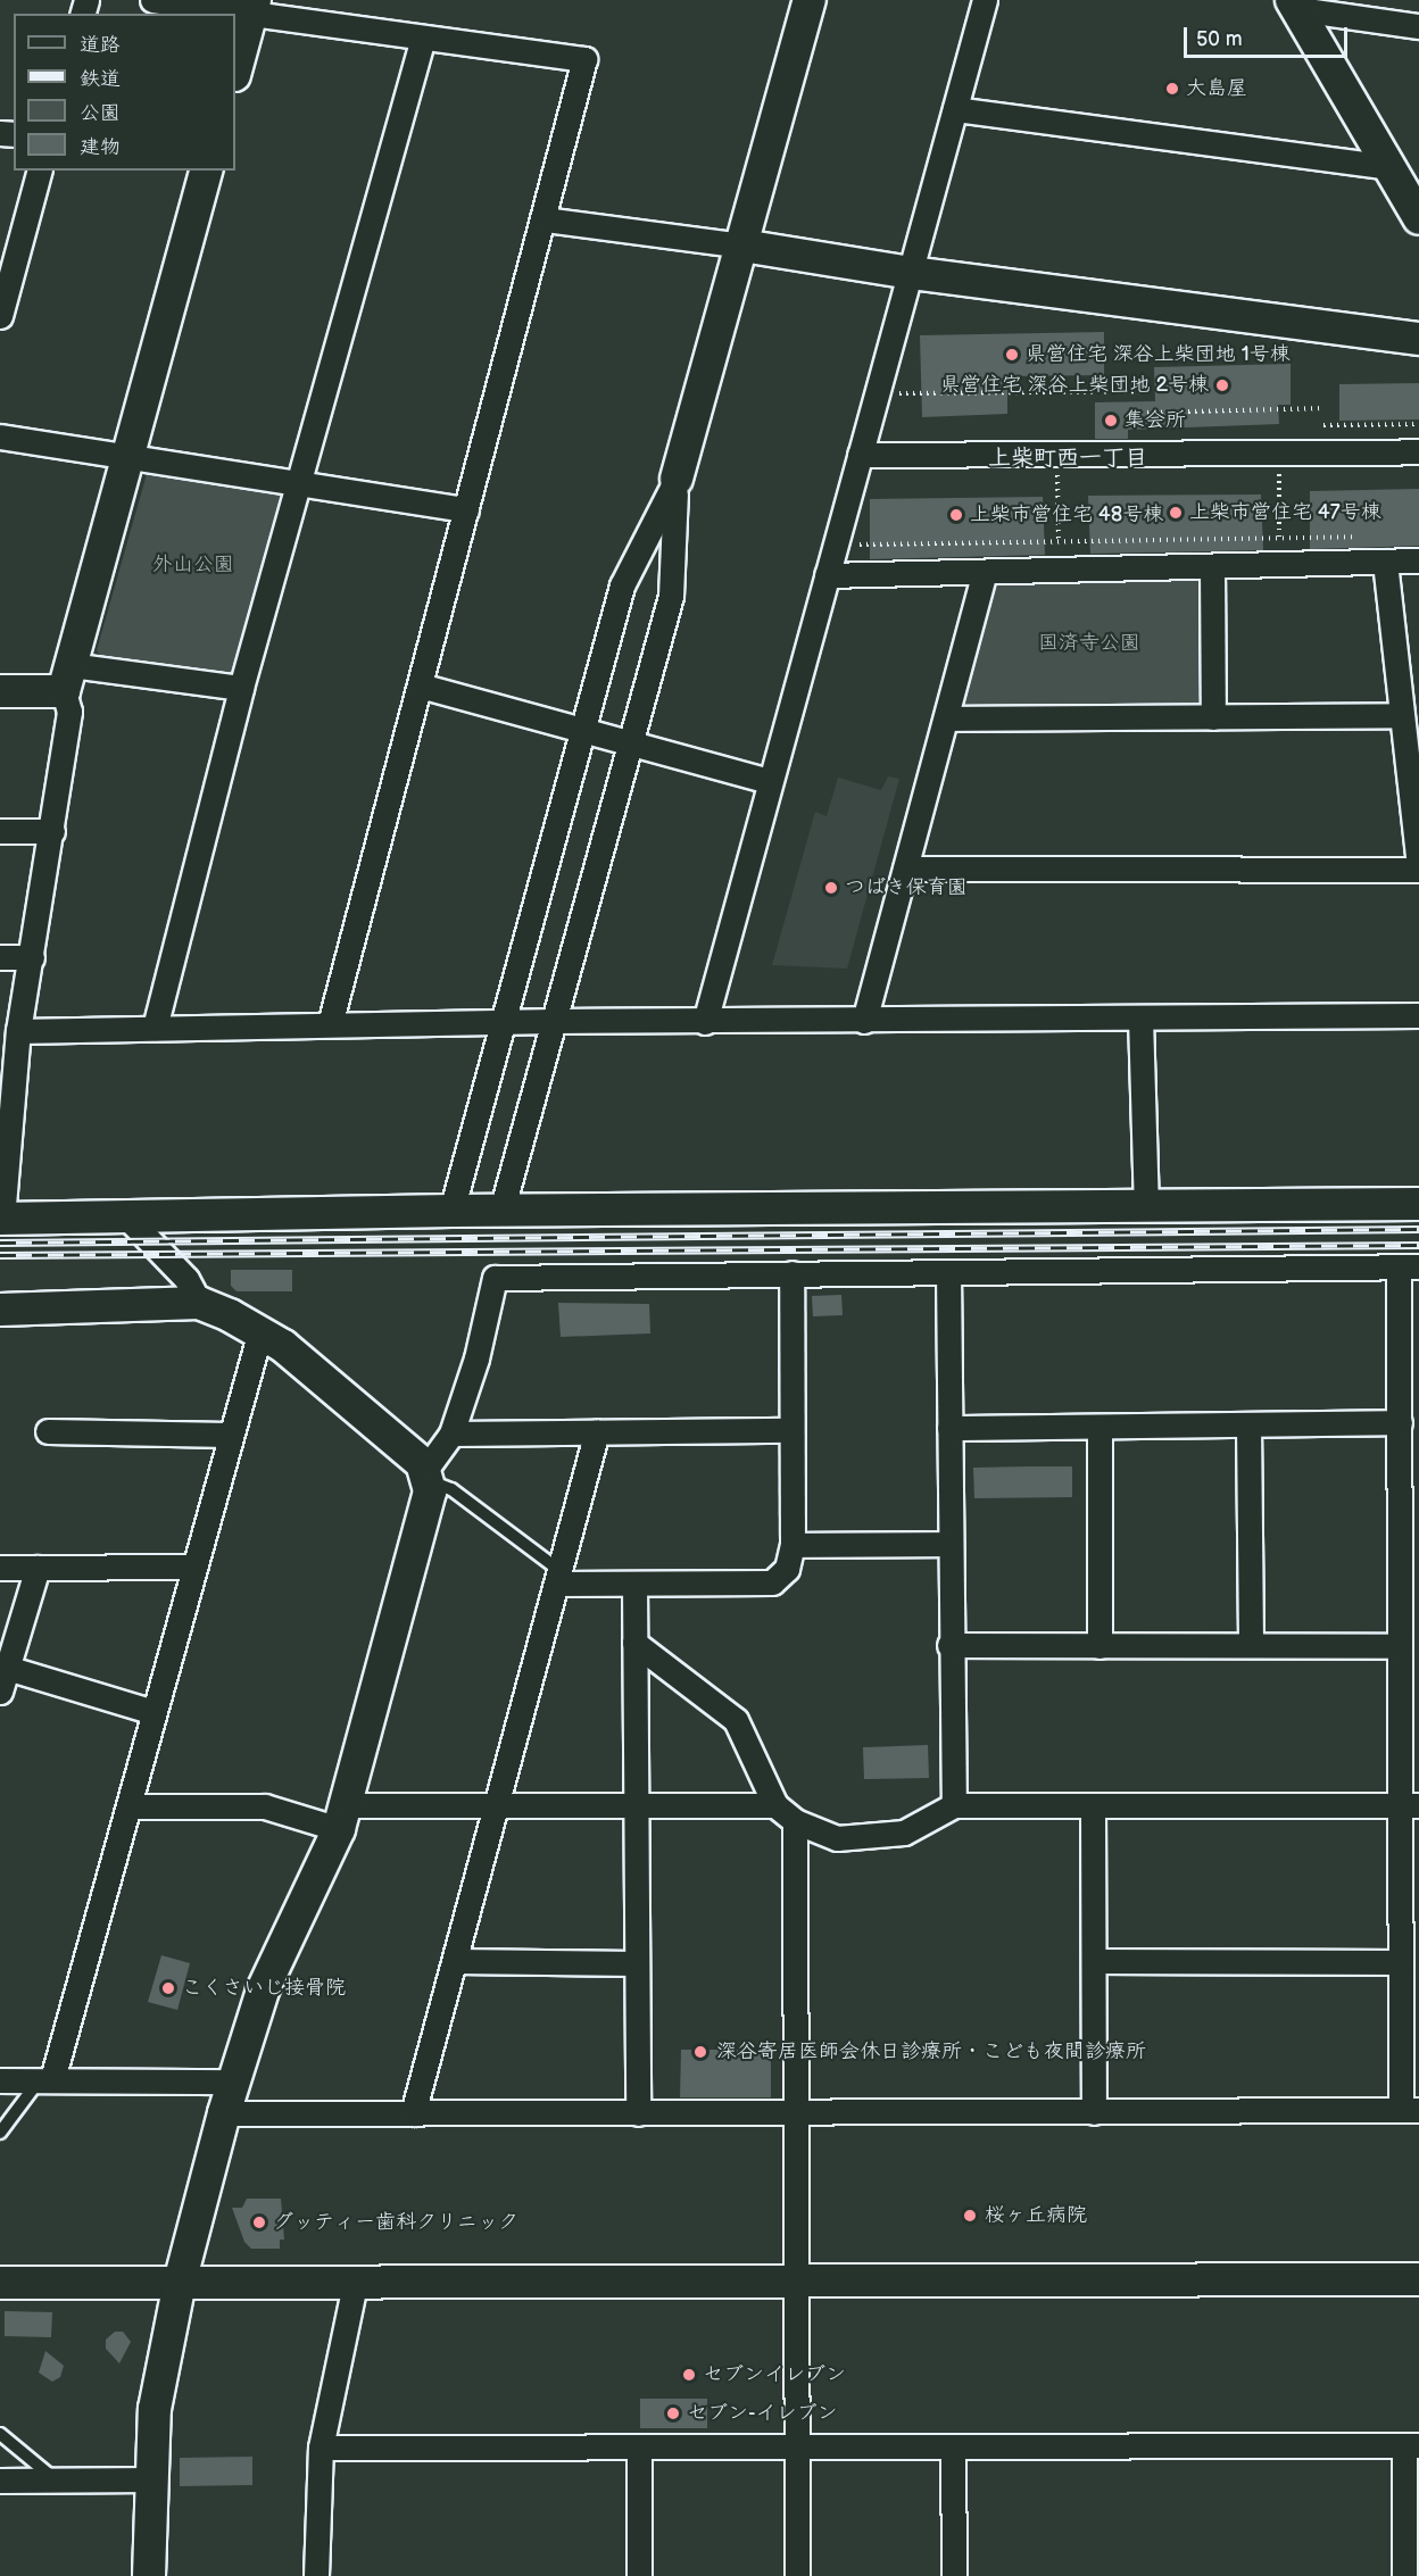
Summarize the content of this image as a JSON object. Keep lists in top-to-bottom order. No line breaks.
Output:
{"districts":["上柴町西一丁目"],"parks":["外山公園","国済寺公園"],"places":["大島屋","県営住宅 深谷上柴団地 1号棟","県営住宅 深谷上柴団地 2号棟","集会所","上柴市営住宅 47号棟","上柴市営住宅 48号棟","つばき保育園","こくさいじ接骨院","深谷寄居医師会休日診療所・こども夜間診療所","桜ヶ丘病院","グッティー歯科クリニック","セブンイレブン","セブン-イレブン"],"legend":["道路","鉄道","公園","建物"],"scale_bar":"50 m"}
